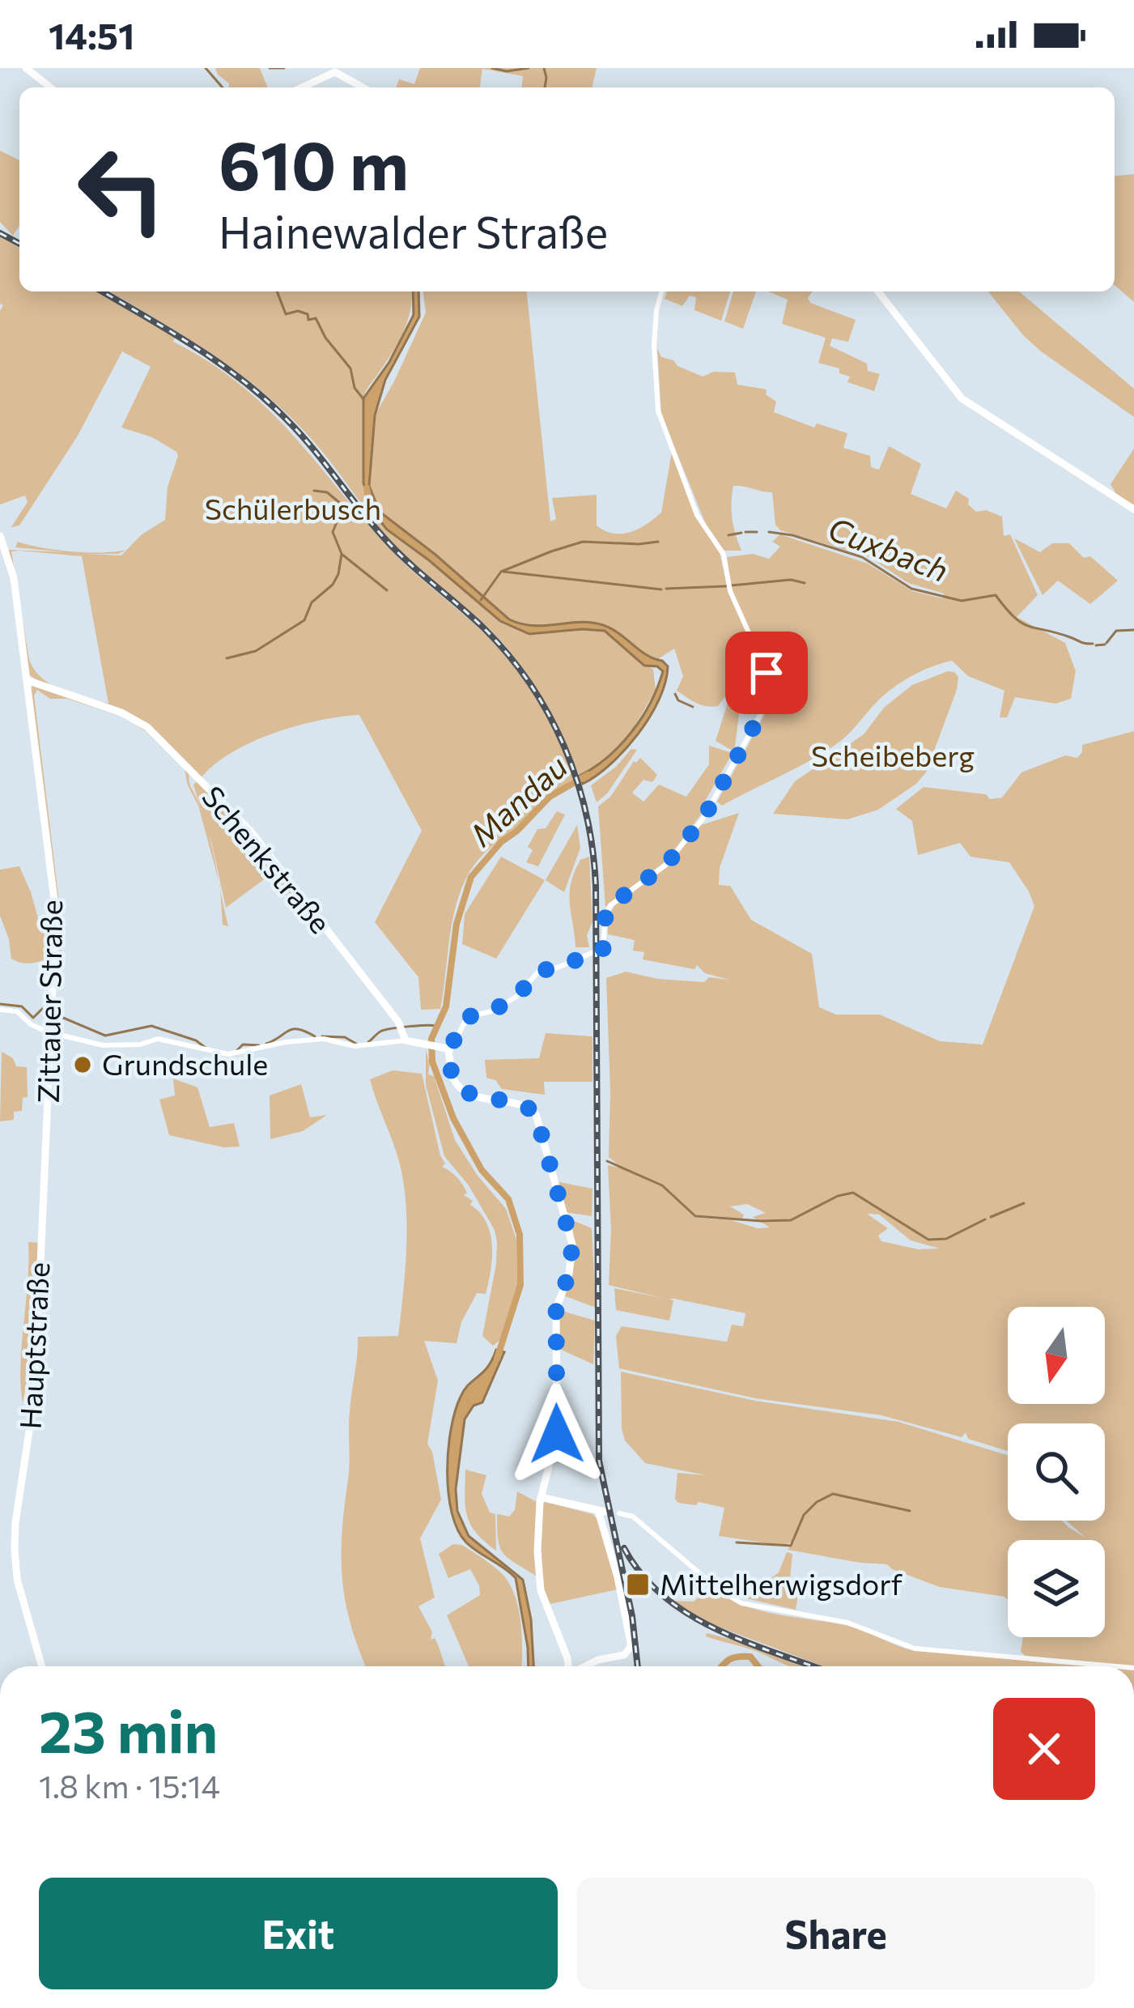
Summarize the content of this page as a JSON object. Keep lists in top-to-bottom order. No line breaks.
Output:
{"streets":{"main road":["Schenkstraße","Zittauer Straße","Hauptstraße"]},"crossings":[["Schenkstraße","Zittauer Straße"],["Zittauer Straße","Hauptstraße"]],"water":["Cuxbach","Mandau"],"parks":["Schülerbusch","Scheibeberg"],"places":{"other":["Grundschule"],"transit":["Mittelherwigsdorf"]},"north":"bottom","page":{"status":"14:51","turn":["610 m","Hainewalder Straße"],"heading":["23 min","1.8 km · 15:14"],"buttons":["Exit","Share"]}}
